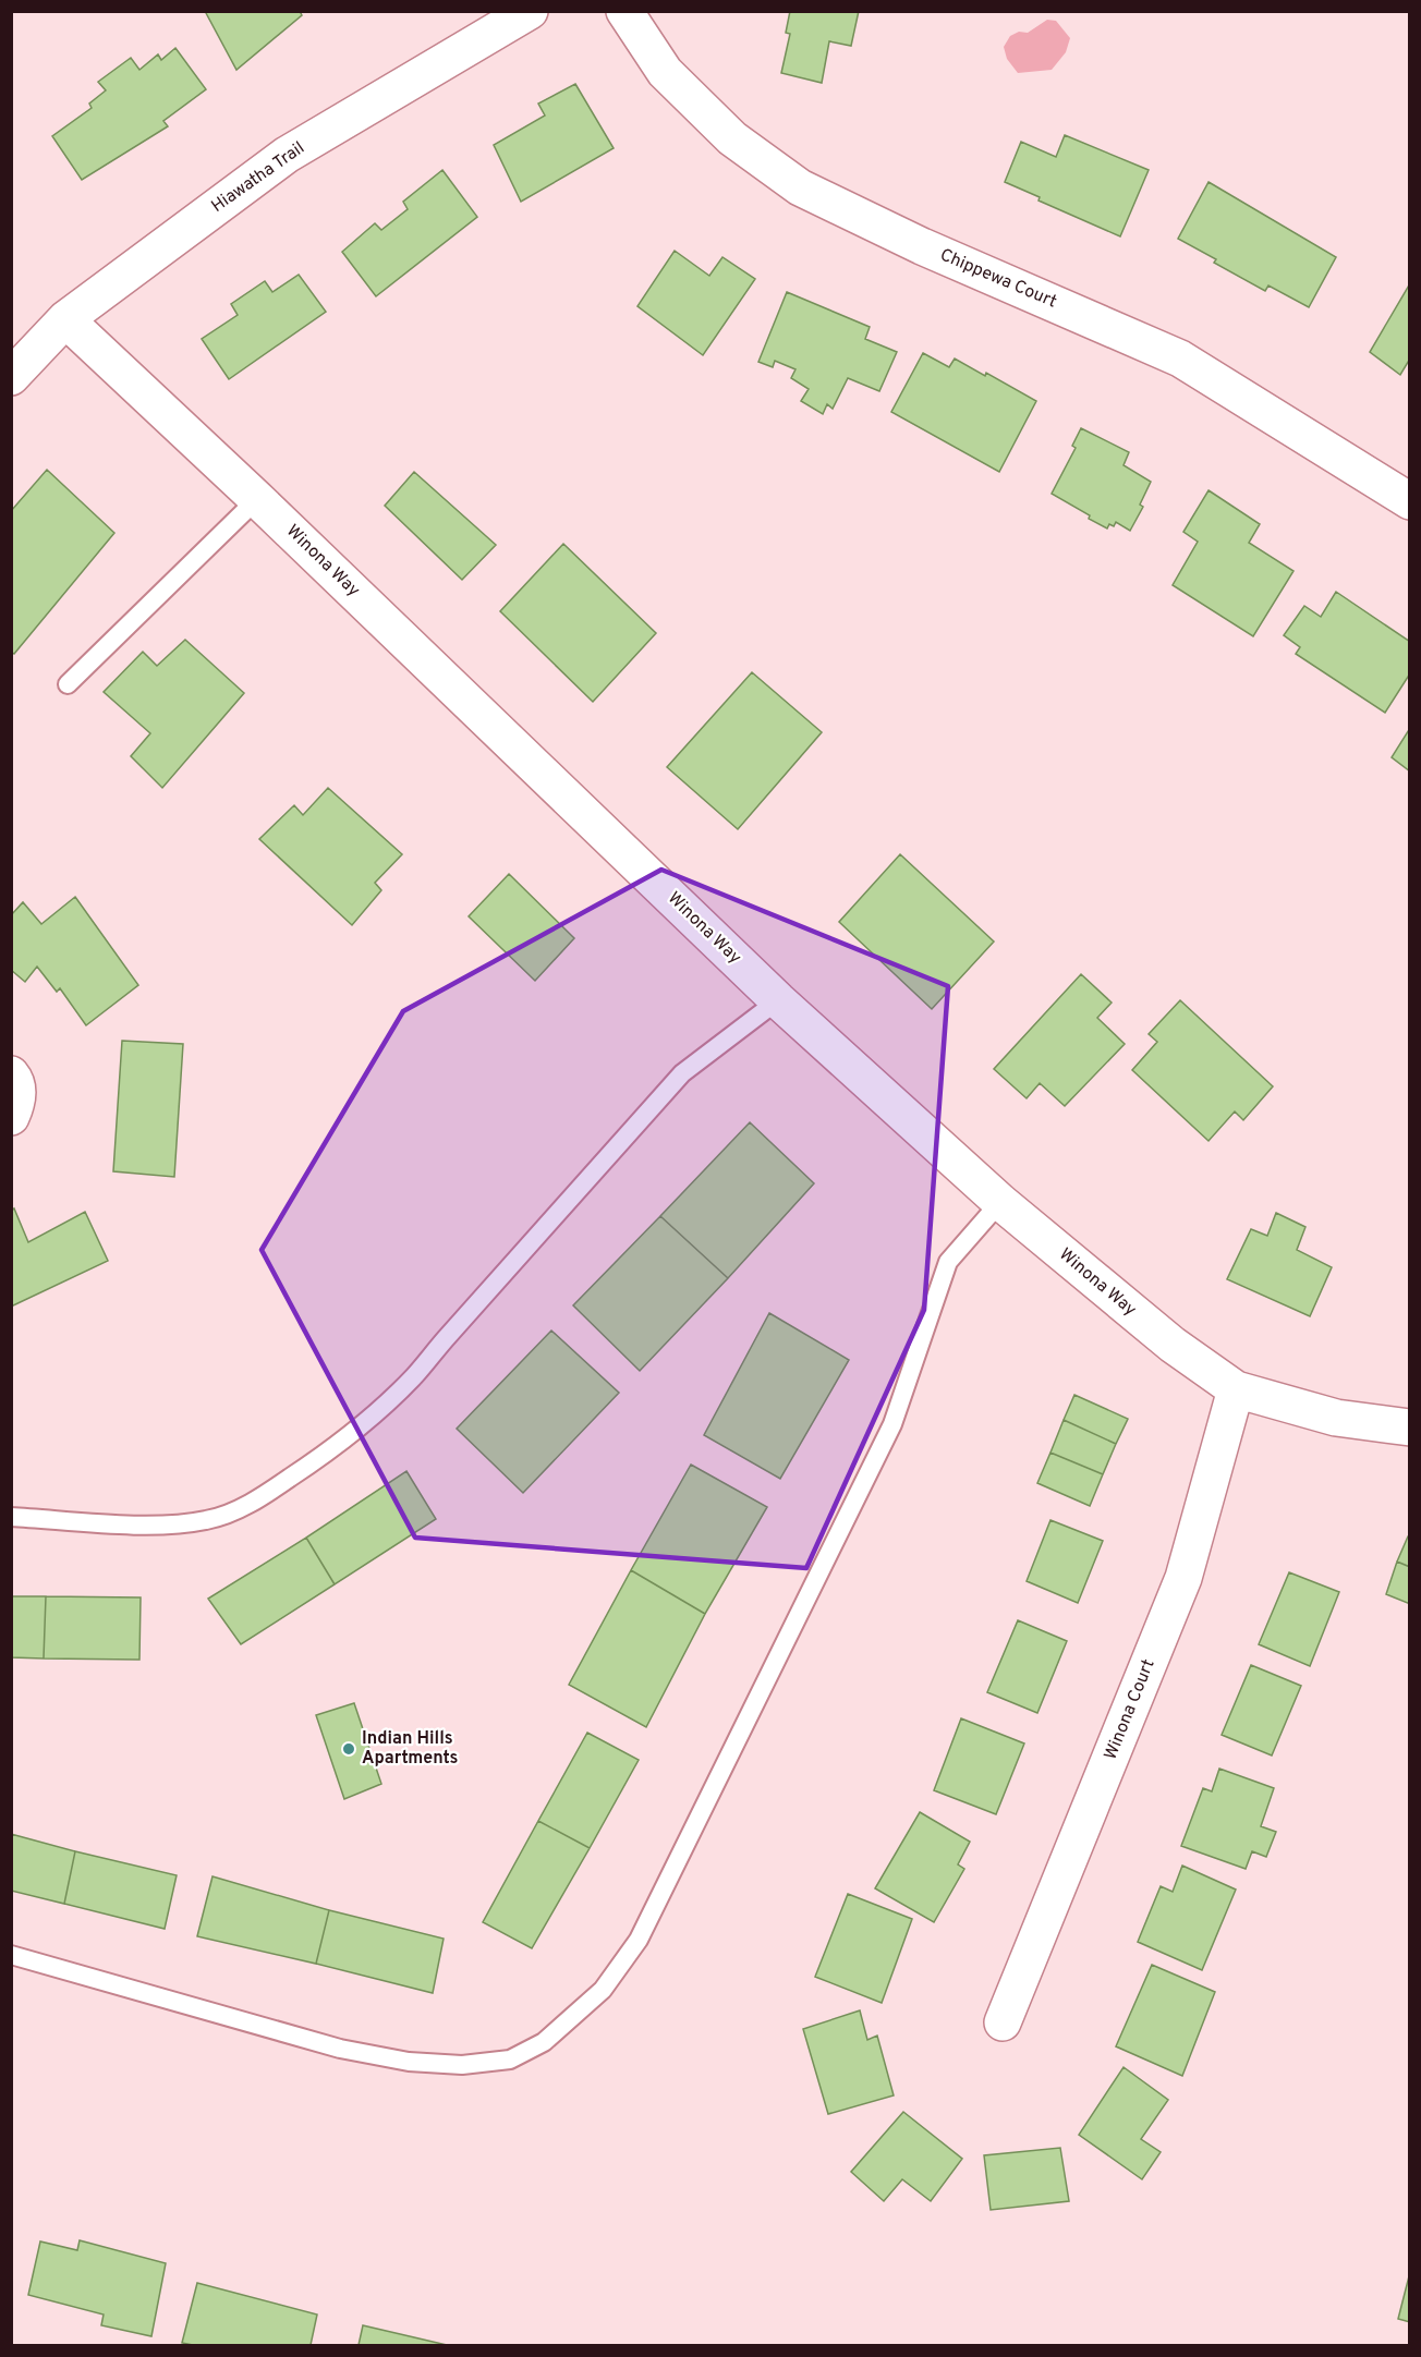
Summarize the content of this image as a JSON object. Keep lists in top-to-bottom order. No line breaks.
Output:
{"streets":{"street":["Hiawatha Trail","Chippewa Court","Winona Way","Winona Court"]},"crossings":[["Hiawatha Trail","Winona Way"],["Winona Way","Winona Court"]],"places":["Indian Hills Apartments"]}
